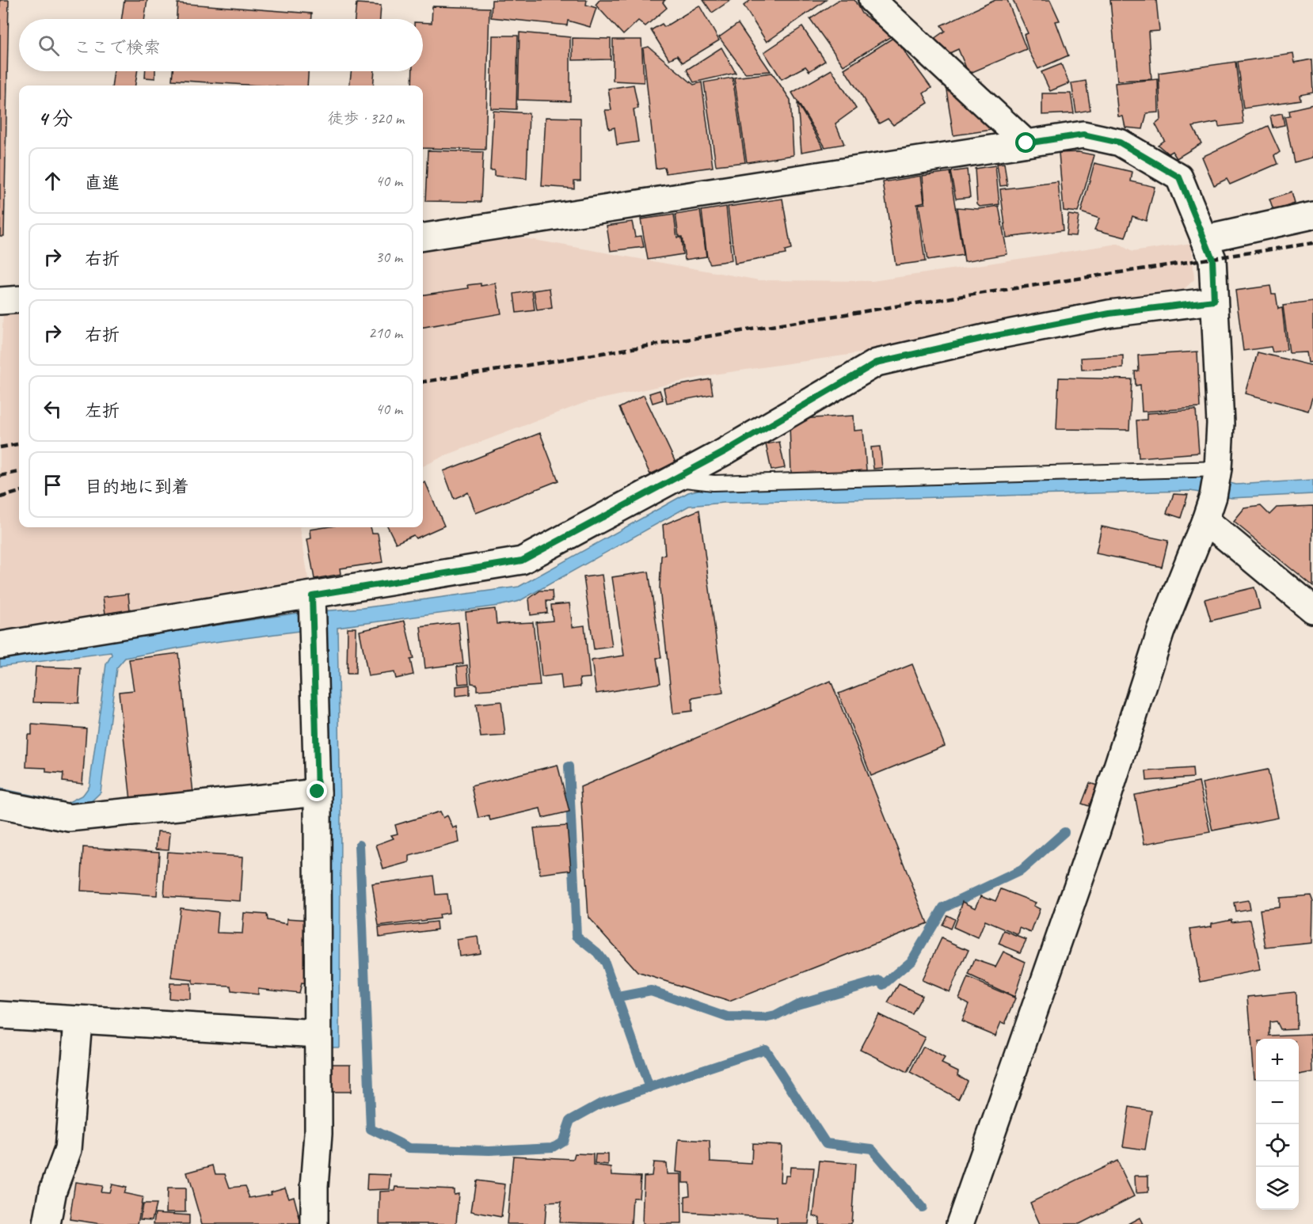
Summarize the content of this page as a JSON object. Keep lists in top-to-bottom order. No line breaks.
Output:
{"page":{"search":"ここで検索","heading":["4 分","徒歩 · 320 m"],"list":[["直進","40 m"],["右折","30 m"],["右折","210 m"],["左折","40 m"],"目的地に到着"],"map_buttons":["+","−"]}}
